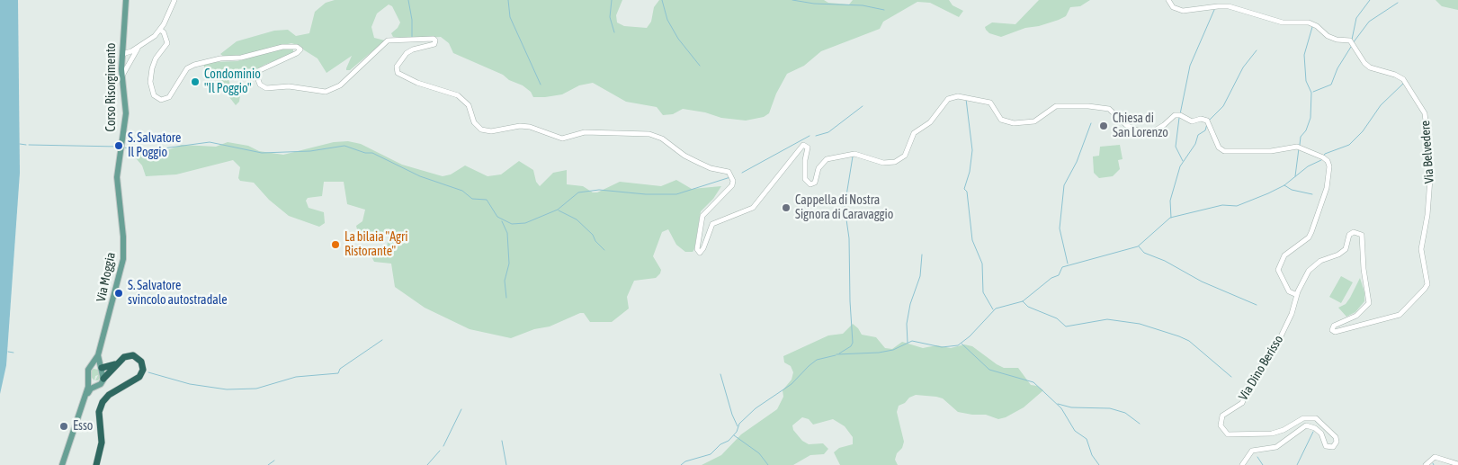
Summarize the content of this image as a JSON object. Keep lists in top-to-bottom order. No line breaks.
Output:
{"streets":{"main road":["Corso Risorgimento","Via Moggia"],"street":["Via Belvedere","Via Dino Berisso"]},"crossings":[["Corso Risorgimento","Via Moggia"],["Via Belvedere","Via Dino Berisso"]],"places":["Condominio \"Il Poggio\"","Chiesa di San Lorenzo","S. Salvatore Il Poggio","Cappella di Nostra Signora di Caravaggio","La bilaia \"Agri Ristorante\"","S. Salvatore svincolo autostradale","Esso"]}
